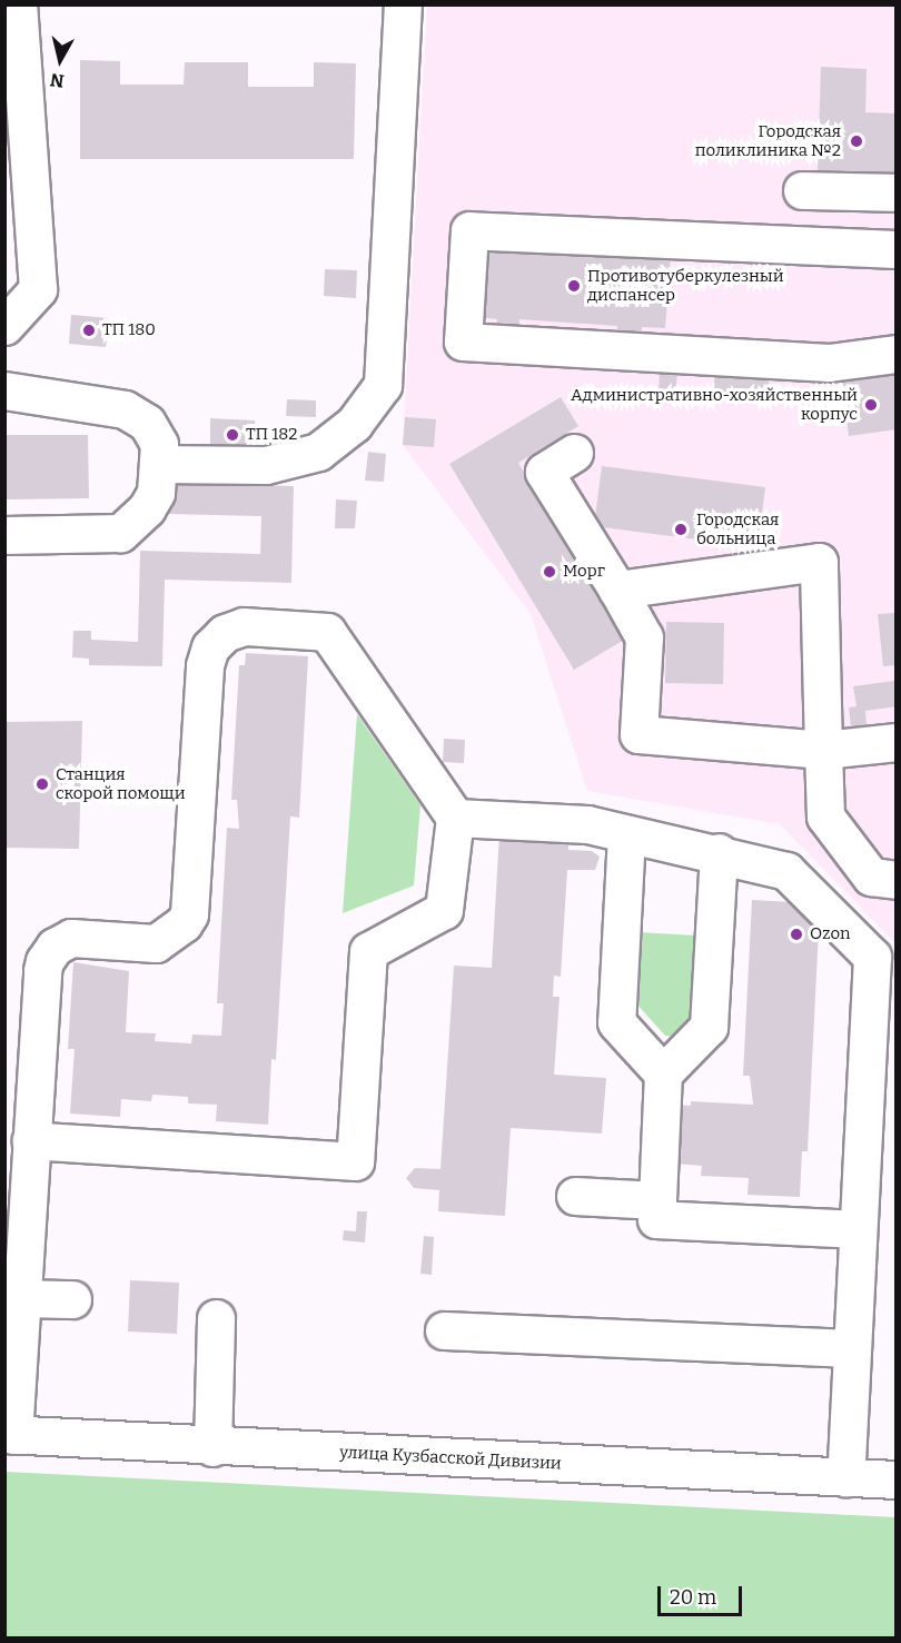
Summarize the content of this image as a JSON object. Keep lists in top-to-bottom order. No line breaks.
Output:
{"streets":{"street":["улица Кузбасской Дивизии"]},"places":["Городская поликлиника №2","Противотуберкулезный диспансер","ТП 180","Административно-хозяйственный корпус","ТП 182","Городская больница","Морг","Станция скорой помощи","Ozon"],"scale_bar":"20 m","north":"bottom"}
